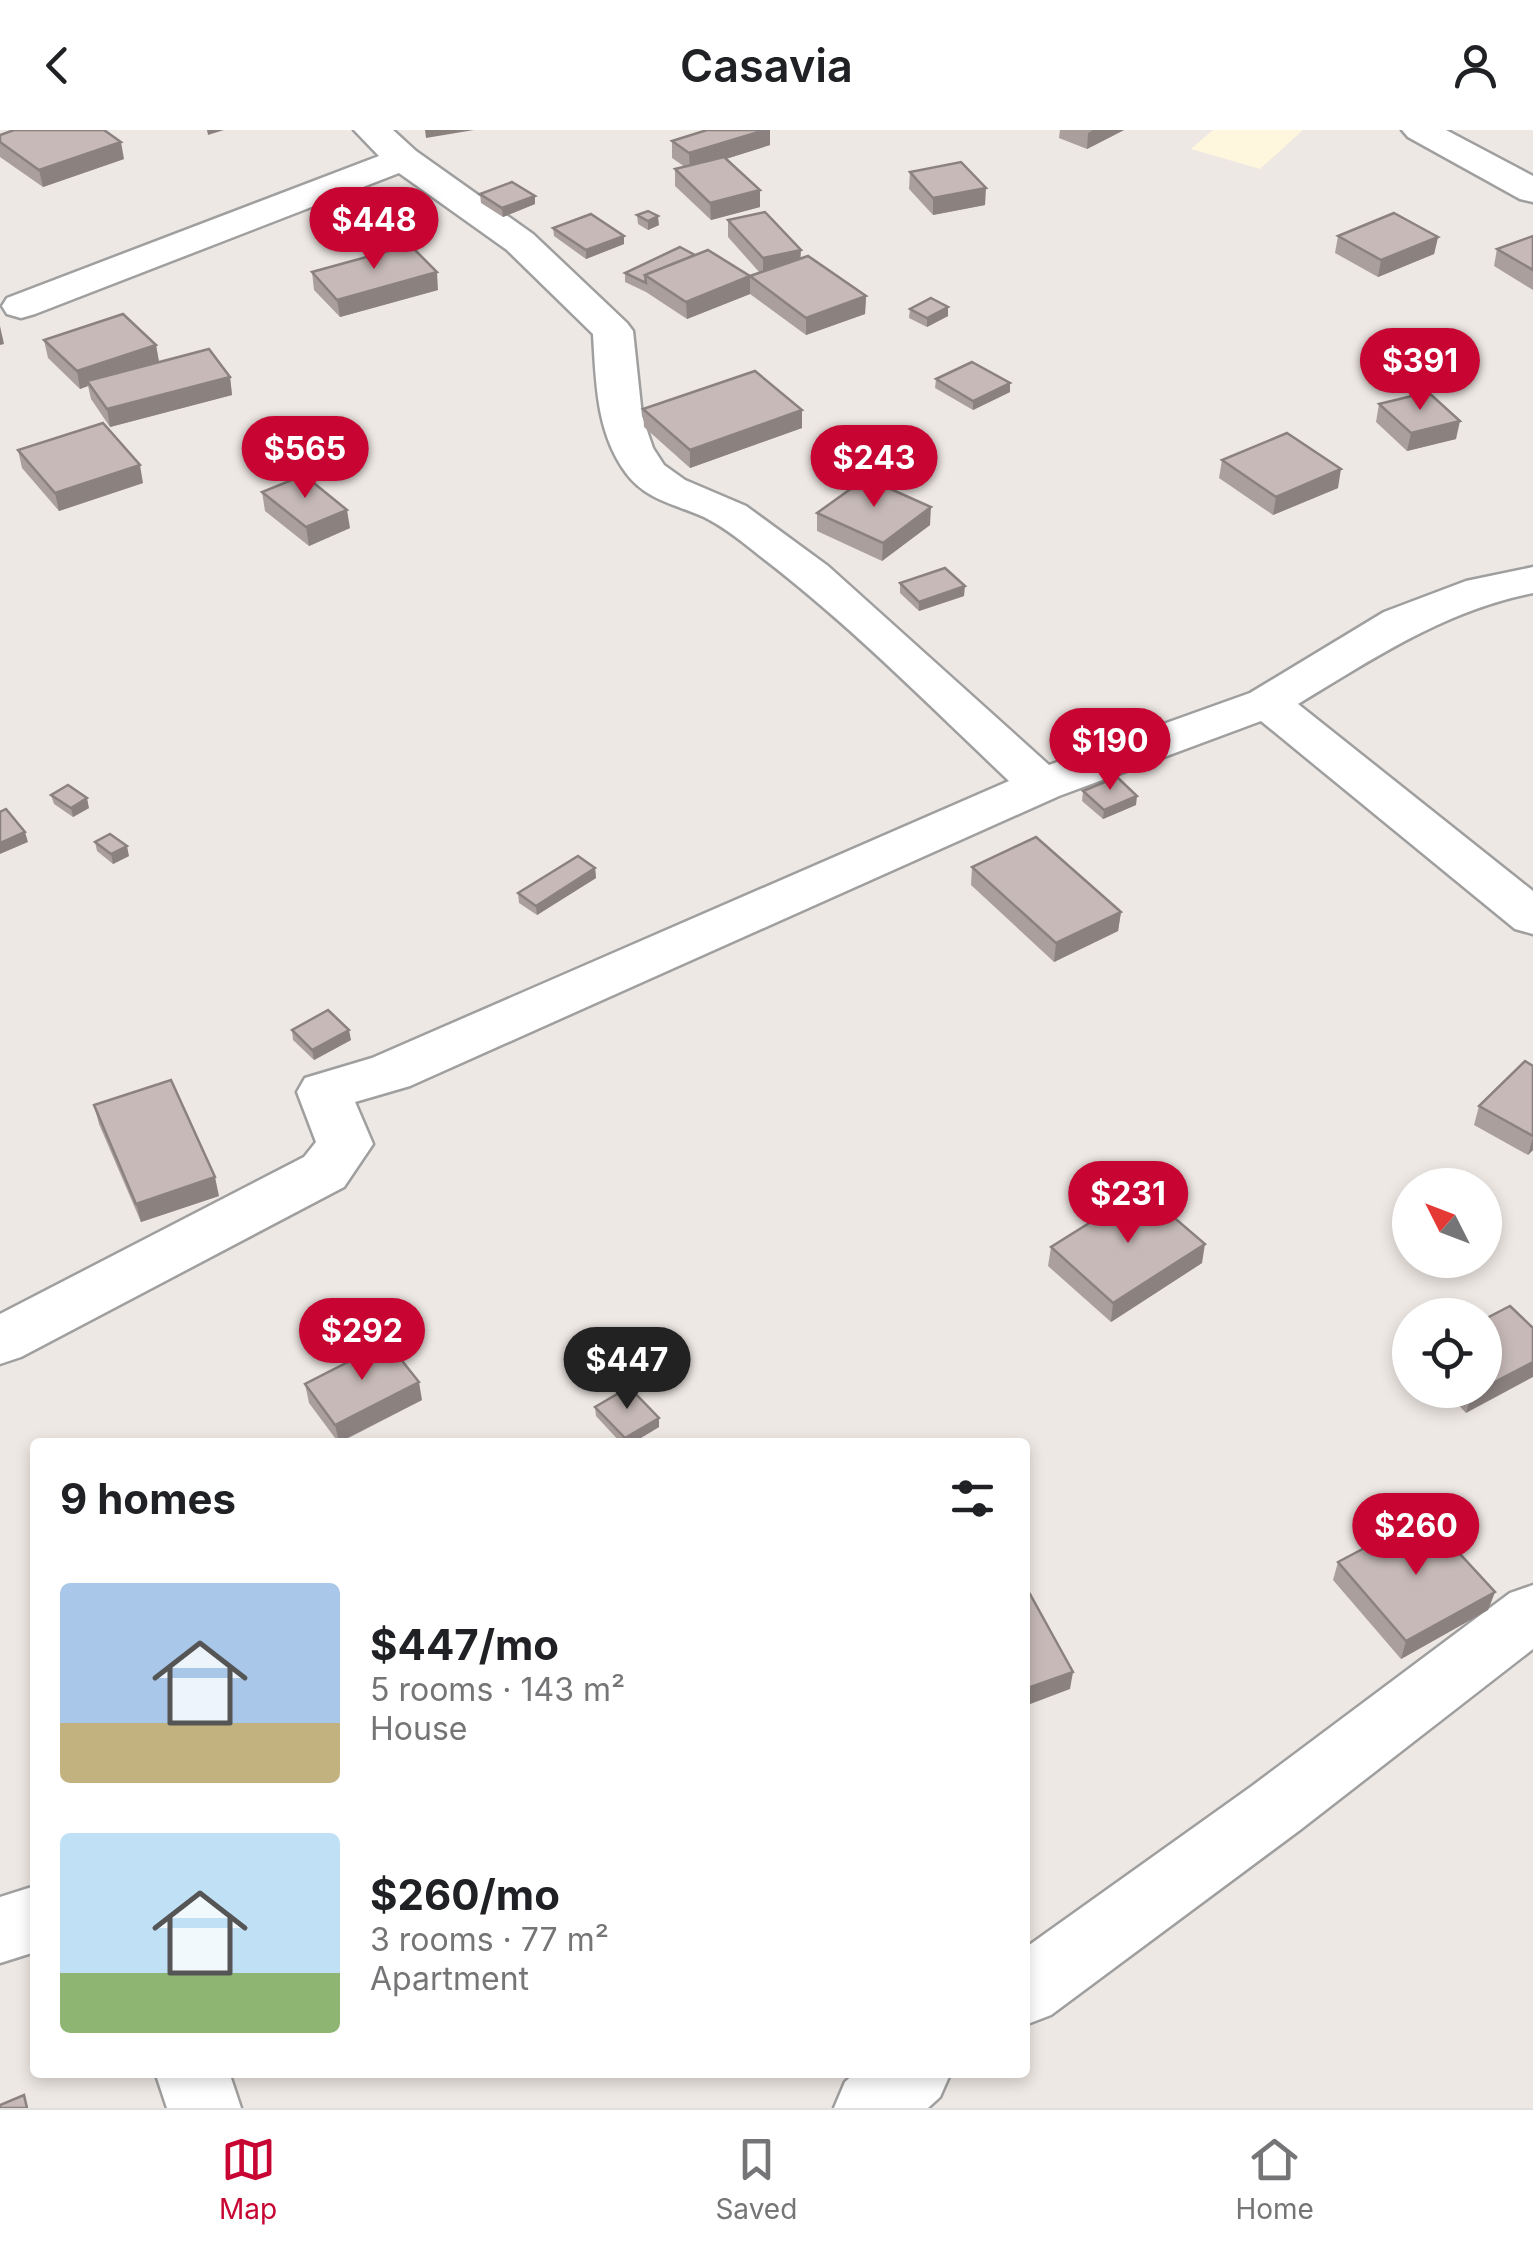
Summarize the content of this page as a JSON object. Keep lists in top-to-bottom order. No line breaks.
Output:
{"north":"top left","page":{"header":"Casavia","price":["$448","$391","$565","$243","$190","$231","$292","$447","$260"],"heading":"9 homes","list":[{"name":"$447/mo","note":"5 rooms · 143 m² · House"},{"name":"$260/mo","note":"3 rooms · 77 m² · Apartment"}],"tabs":["Map","Saved","Home"]}}
